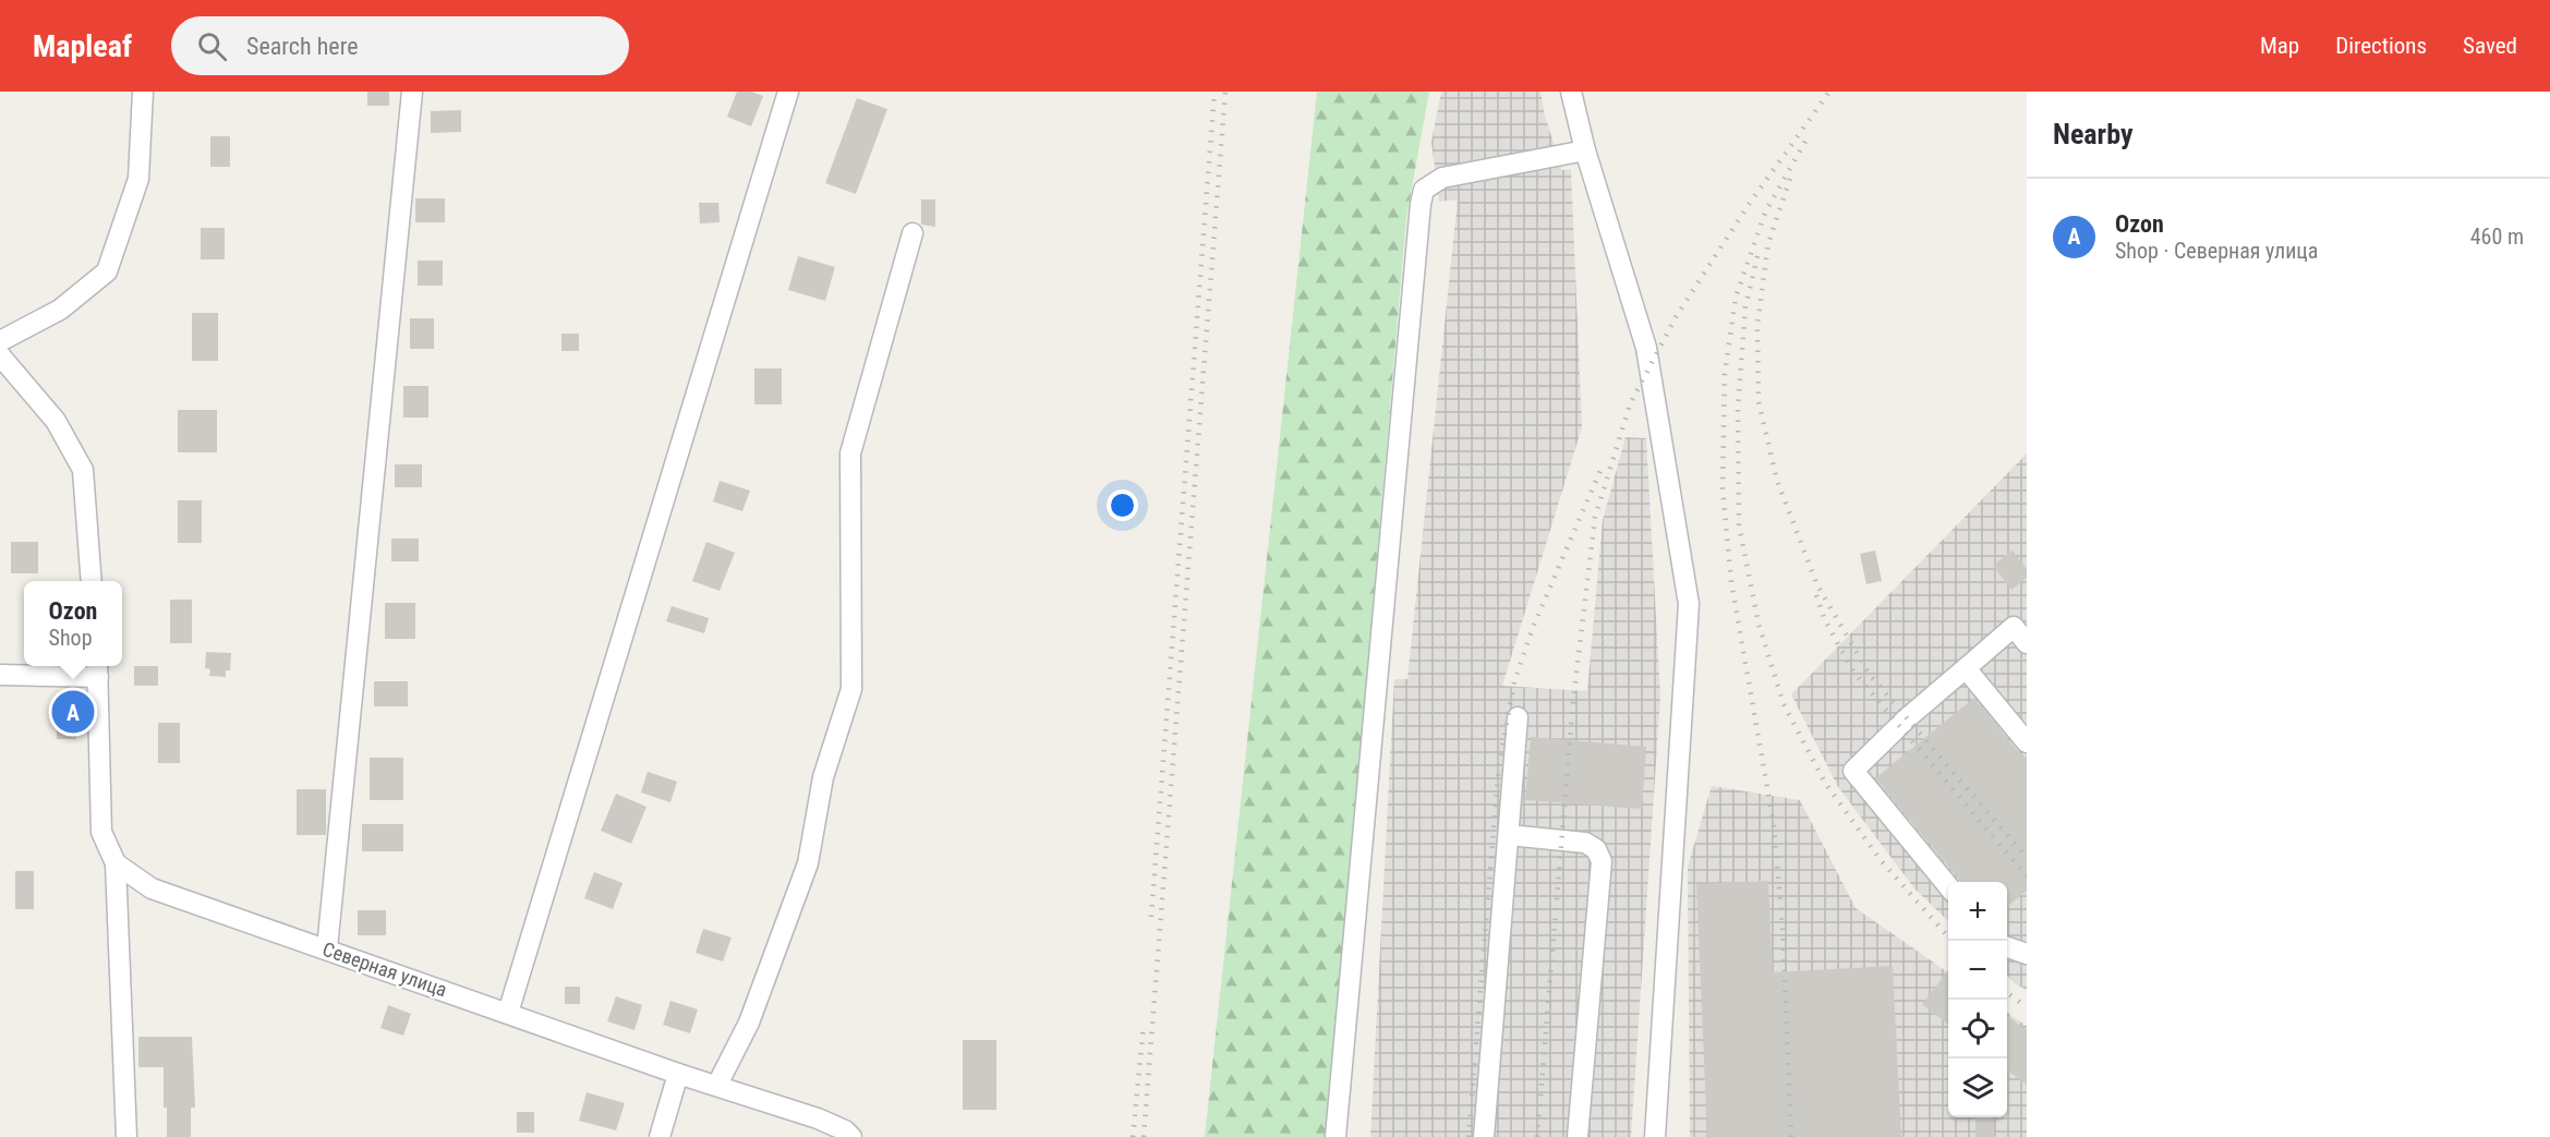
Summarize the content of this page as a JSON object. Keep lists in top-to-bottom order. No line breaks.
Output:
{"streets":{"street":["Северная улица"]},"page":{"header":"Mapleaf","search":"Search here","nav":["Map","Directions","Saved"],"heading":"Nearby","list":[{"mark":"A","name":"Ozon","note":"Shop · Северная улица","value":"460 m"}],"popup":["Ozon","Shop"],"pins":"A","map_buttons":["+","−"]}}
